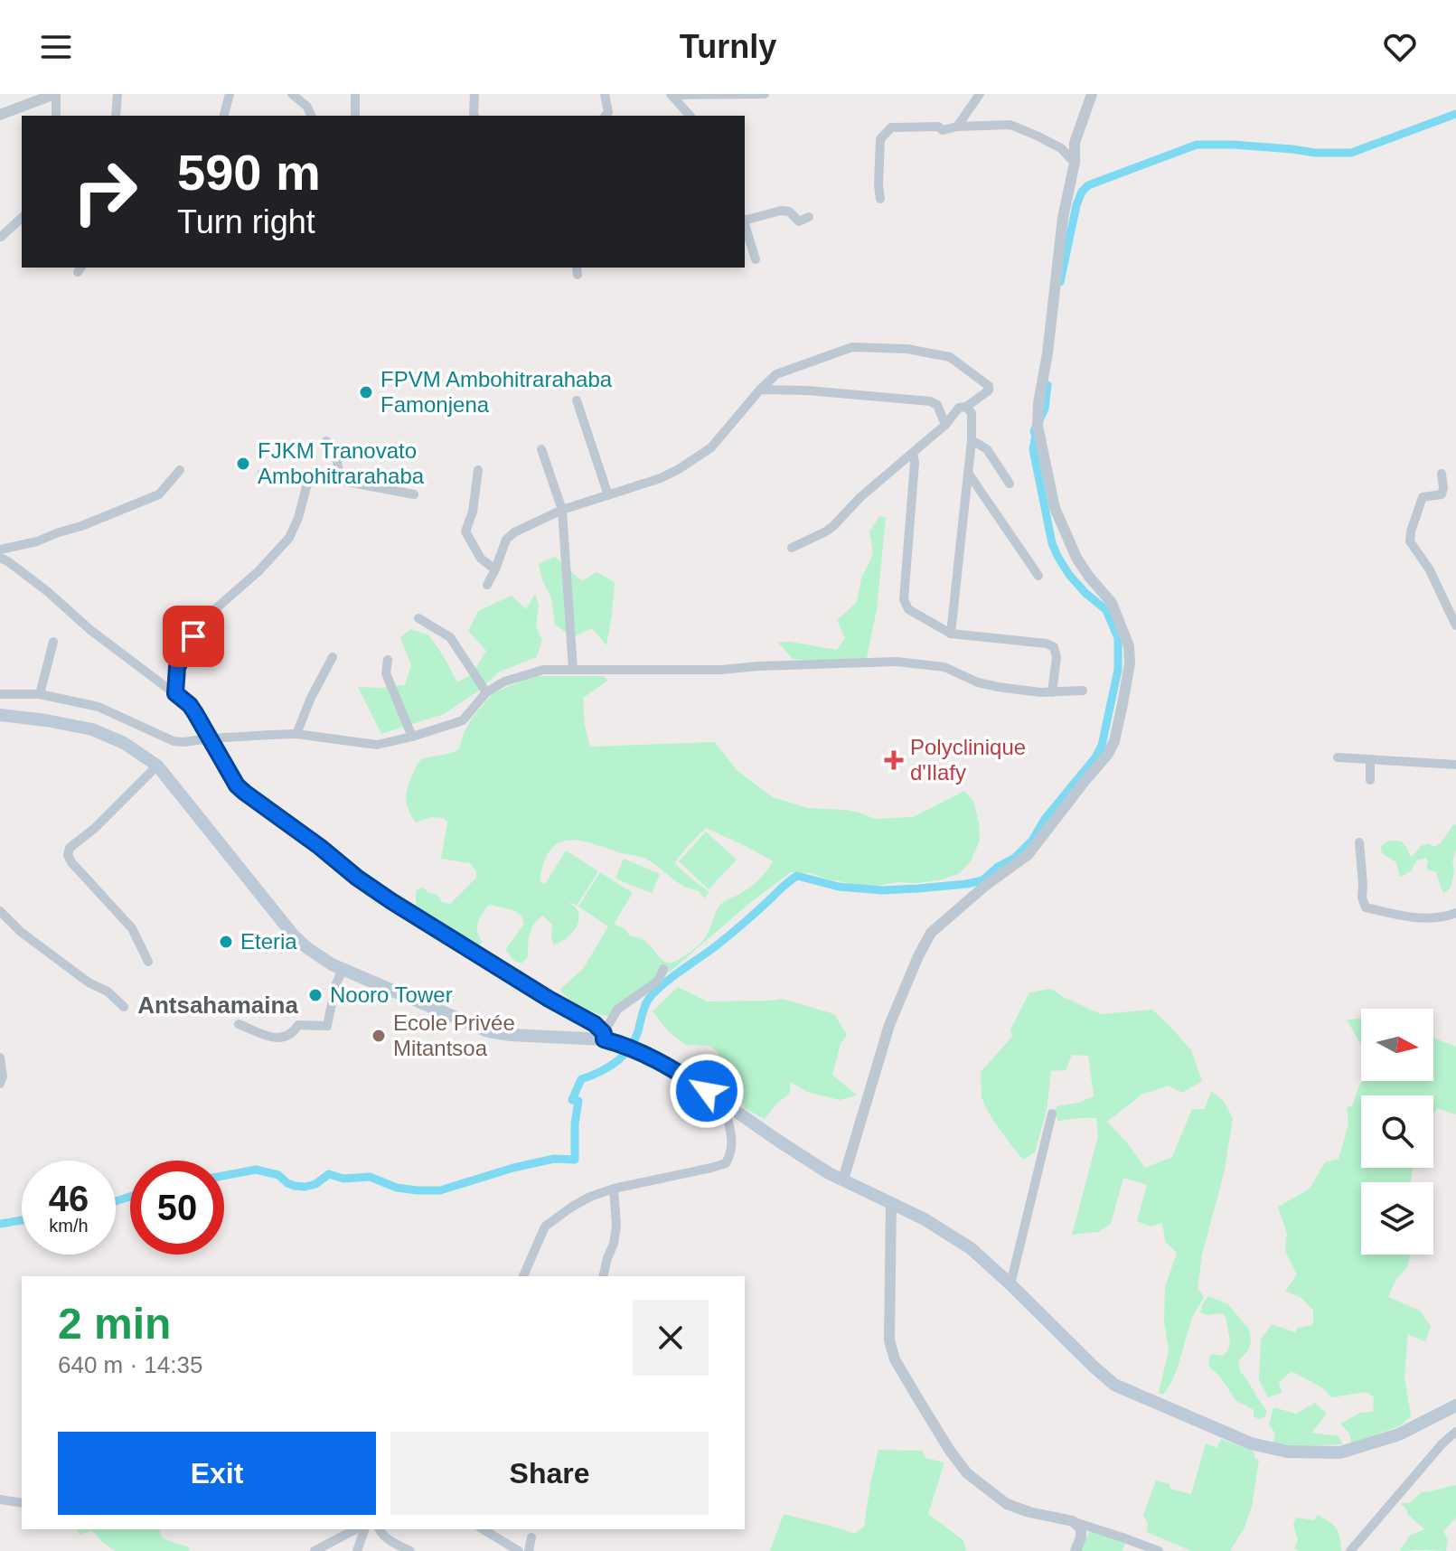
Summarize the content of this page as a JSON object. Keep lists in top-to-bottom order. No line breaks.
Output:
{"districts":["Antsahamaina"],"places":{"other":["FPVM Ambohitrarahaba Famonjena","FJKM Tranovato Ambohitrarahaba","Eteria","Nooro Tower","Ecole Privée Mitantsoa"],"health":["Polyclinique d'Ilafy"]},"north":"right","page":{"header":"Turnly","turn":["590 m","Turn right"],"speed":"46 km/h","limit":"50","heading":["2 min","640 m · 14:35"],"buttons":["Exit","Share"]}}
